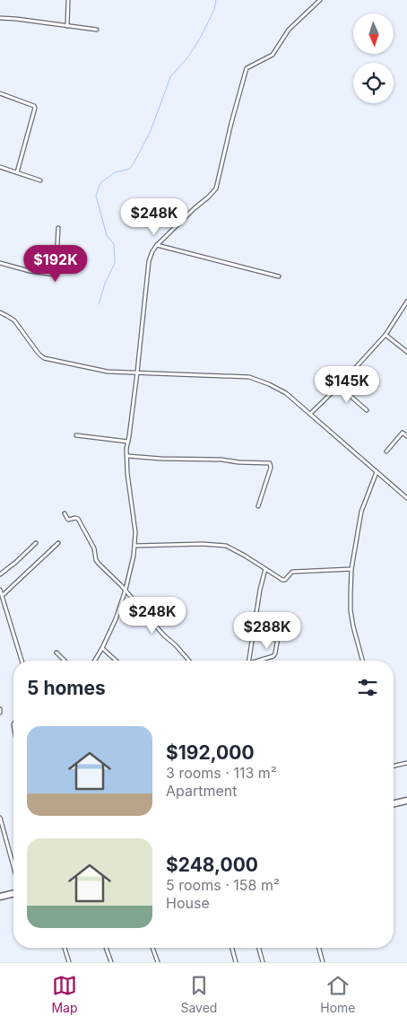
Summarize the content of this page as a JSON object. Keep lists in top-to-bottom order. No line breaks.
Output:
{"north":"bottom","page":{"price":["$248K","$192K","$145K","$248K","$288K"],"heading":"5 homes","list":[{"name":"$192,000","note":"3 rooms · 113 m² · Apartment"},{"name":"$248,000","note":"5 rooms · 158 m² · House"}],"tabs":["Map","Saved","Home"]}}
